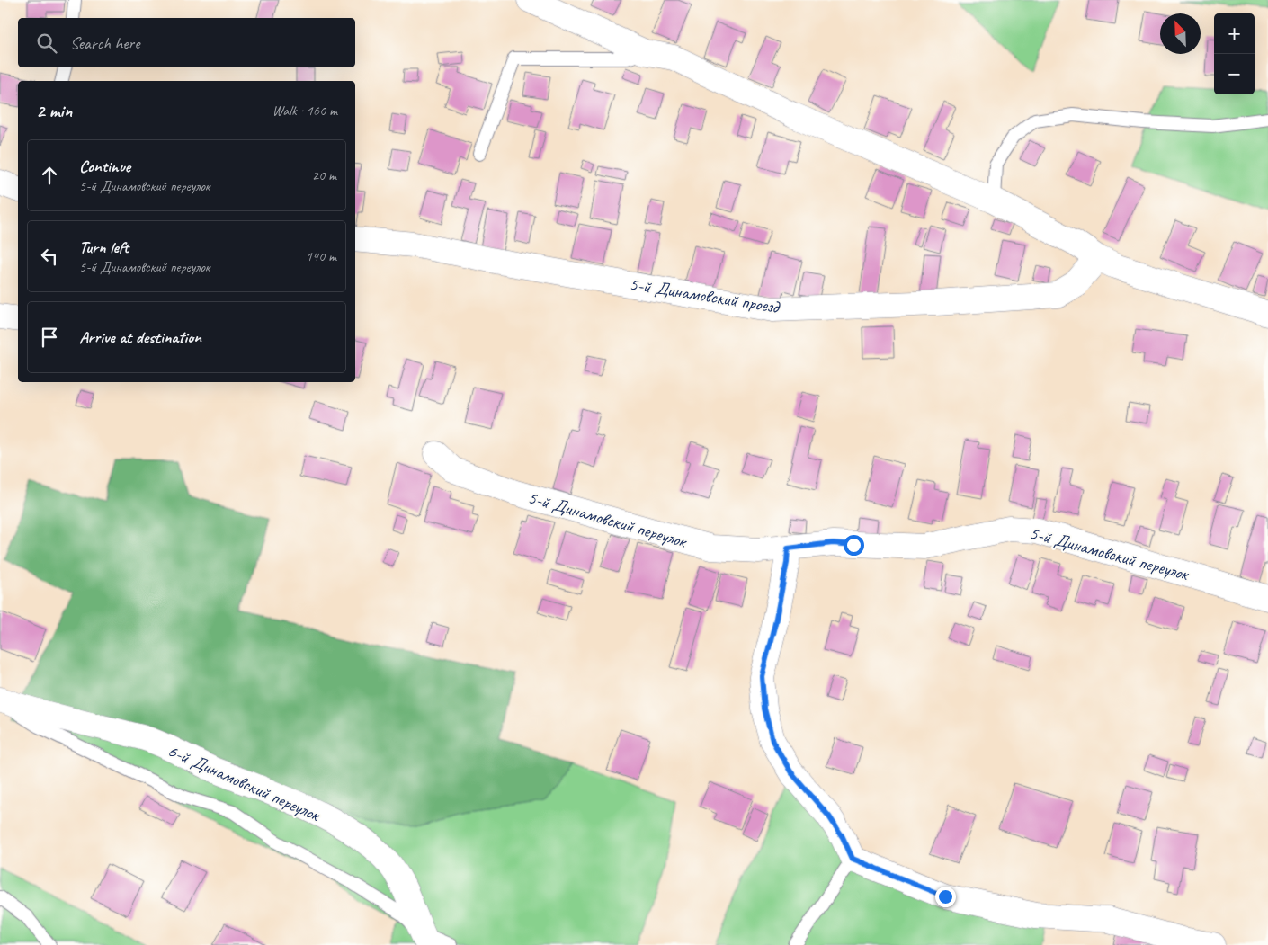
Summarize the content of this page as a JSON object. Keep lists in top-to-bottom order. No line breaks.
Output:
{"streets":{"street":["5-й Динамовский проезд","5-й Динамовский переулок","6-й Динамовский переулок"]},"north":"top left","page":{"map_buttons":["+","−"],"search":"Search here","heading":["2 min","Walk · 160 m"],"list":[["Continue","5-й Динамовский переулок","20 m"],["Turn left","5-й Динамовский переулок","140 m"],"Arrive at destination"]}}
